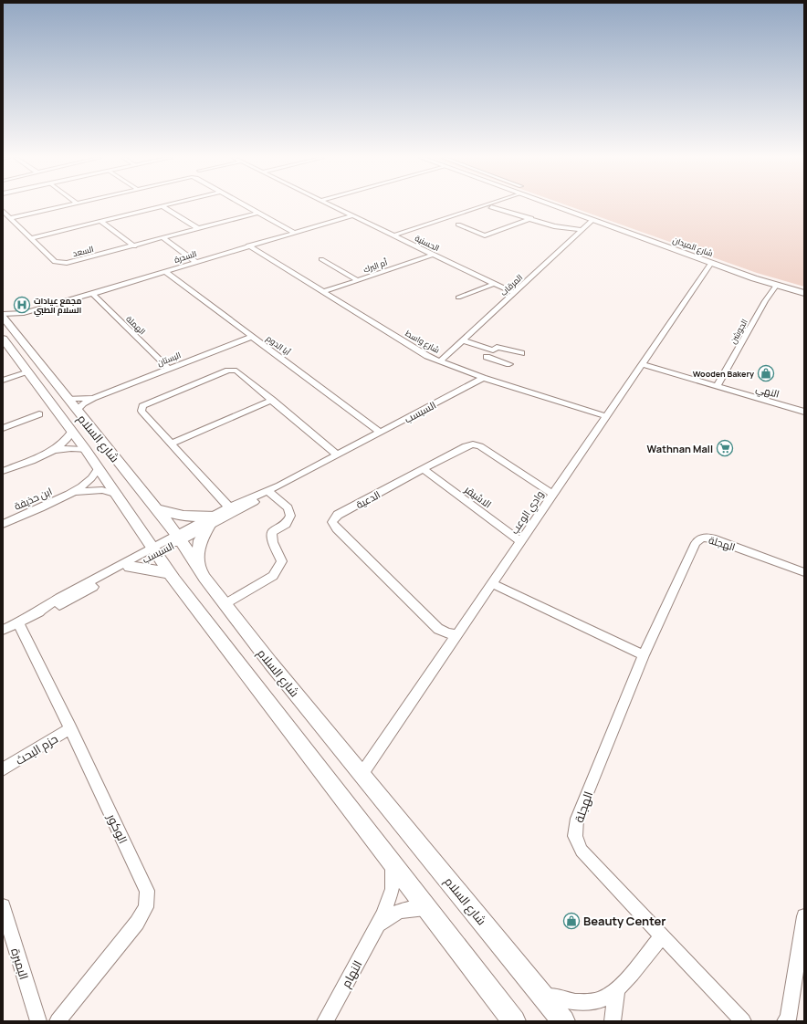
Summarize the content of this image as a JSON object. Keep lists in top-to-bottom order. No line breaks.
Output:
{"streets":{"main road":["شارع السلام"],"street":["الحسنية","شارع الميدان","السعد","السدرة","أم البرك","المرقاب","الهملة","الجوشن","شارع واسط","أبا الدوم","البستان","النهي","السبسب","الاشيقر","ابن حذيفة","الدعية","وادي الوعب","الهجلة","حزم البحث","الوكور","البمبرة","النهام"]},"crossings":[["الحسنية","السدرة"],["الحسنية","أم البرك"],["الحسنية","المرقاب"],["شارع الميدان","المرقاب"],["شارع الميدان","الجوشن"],["شارع الميدان","وادي الوعب"],["السدرة","الهملة"],["السدرة","شارع واسط"],["السدرة","أبا الدوم"],["السدرة","شارع السلام"],["أم البرك","شارع واسط"],["المرقاب","شارع واسط"],["الهملة","البستان"],["الجوشن","النهي"],["شارع واسط","السبسب"],["شارع واسط","وادي الوعب"],["أبا الدوم","البستان"],["أبا الدوم","السبسب"],["البستان","شارع السلام"],["النهي","وادي الوعب"],["السبسب","شارع السلام"],["السبسب","الوكور"],["شارع السلام","ابن حذيفة"],["شارع السلام","وادي الوعب"],["شارع السلام","النهام"],["الاشيقر","الدعية"],["الاشيقر","وادي الوعب"],["الدعية","وادي الوعب"],["حزم البحث","الوكور"]],"places":{"hospital":["مجمع عيادات السلام الطبي"],"shop":["Wooden Bakery","Beauty Center"],"supermarket":["Wathnan Mall"]}}
